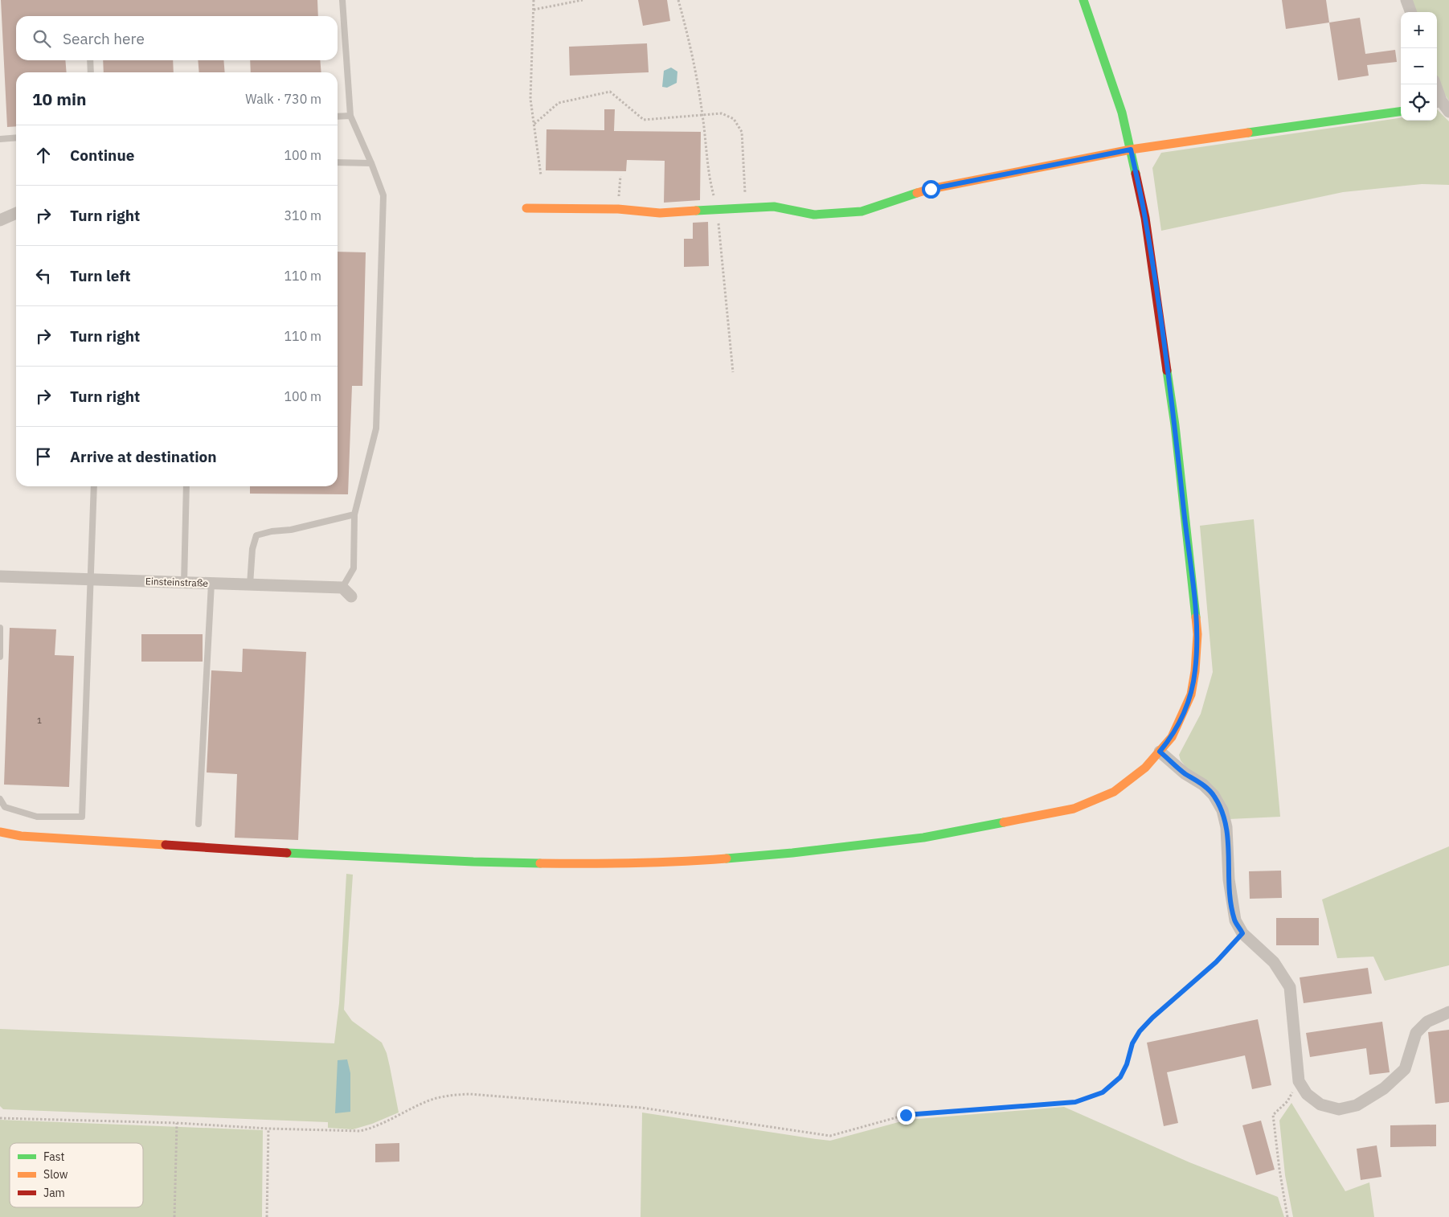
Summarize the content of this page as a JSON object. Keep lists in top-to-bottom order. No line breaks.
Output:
{"streets":{"street":["Einsteinstraße"]},"house_numbers":["1"],"legend":["Fast","Slow","Jam"],"page":{"map_buttons":["+","−"],"search":"Search here","heading":["10 min","Walk · 730 m"],"list":[["Continue","100 m"],["Turn right","310 m"],["Turn left","110 m"],["Turn right","110 m"],["Turn right","100 m"],"Arrive at destination"]}}
